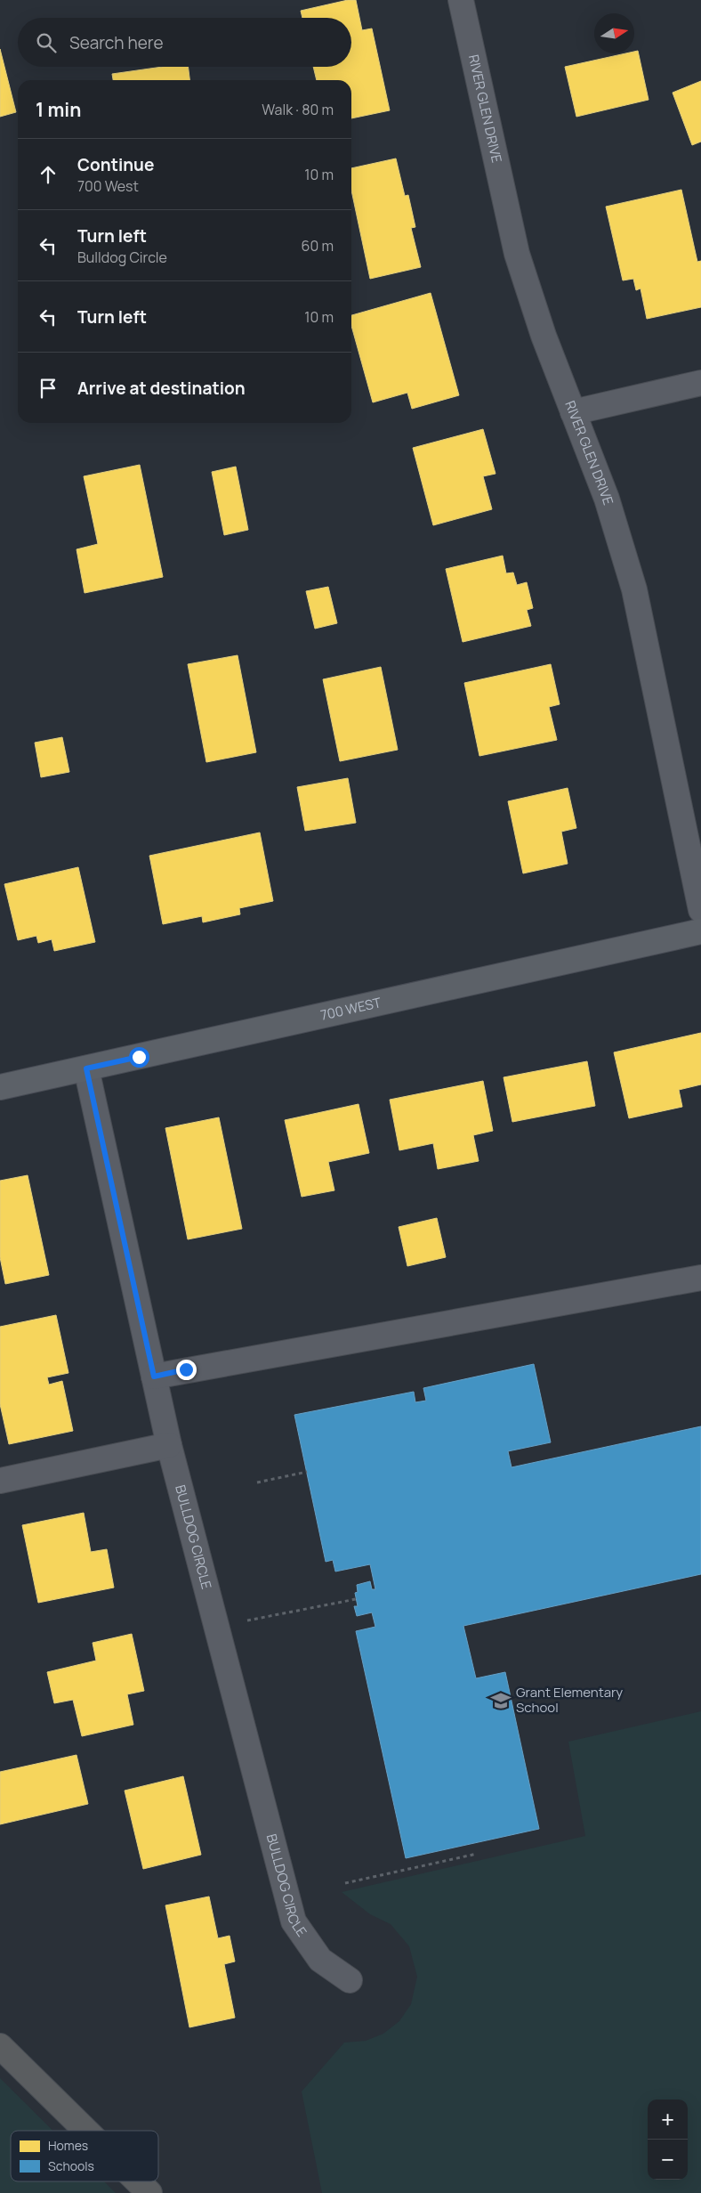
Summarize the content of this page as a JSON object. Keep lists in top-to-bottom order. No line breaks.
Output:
{"streets":{"main road":["700 WEST"],"street":["RIVER GLEN DRIVE","BULLDOG CIRCLE"]},"crossings":[["700 WEST","BULLDOG CIRCLE"]],"places":{"school or university":["Grant Elementary School"]},"legend":["Homes","Schools"],"north":"right","page":{"search":"Search here","heading":["1 min","Walk · 80 m"],"list":[["Continue","700 West","10 m"],["Turn left","Bulldog Circle","60 m"],["Turn left","10 m"],"Arrive at destination"],"map_buttons":["+","−"]}}
